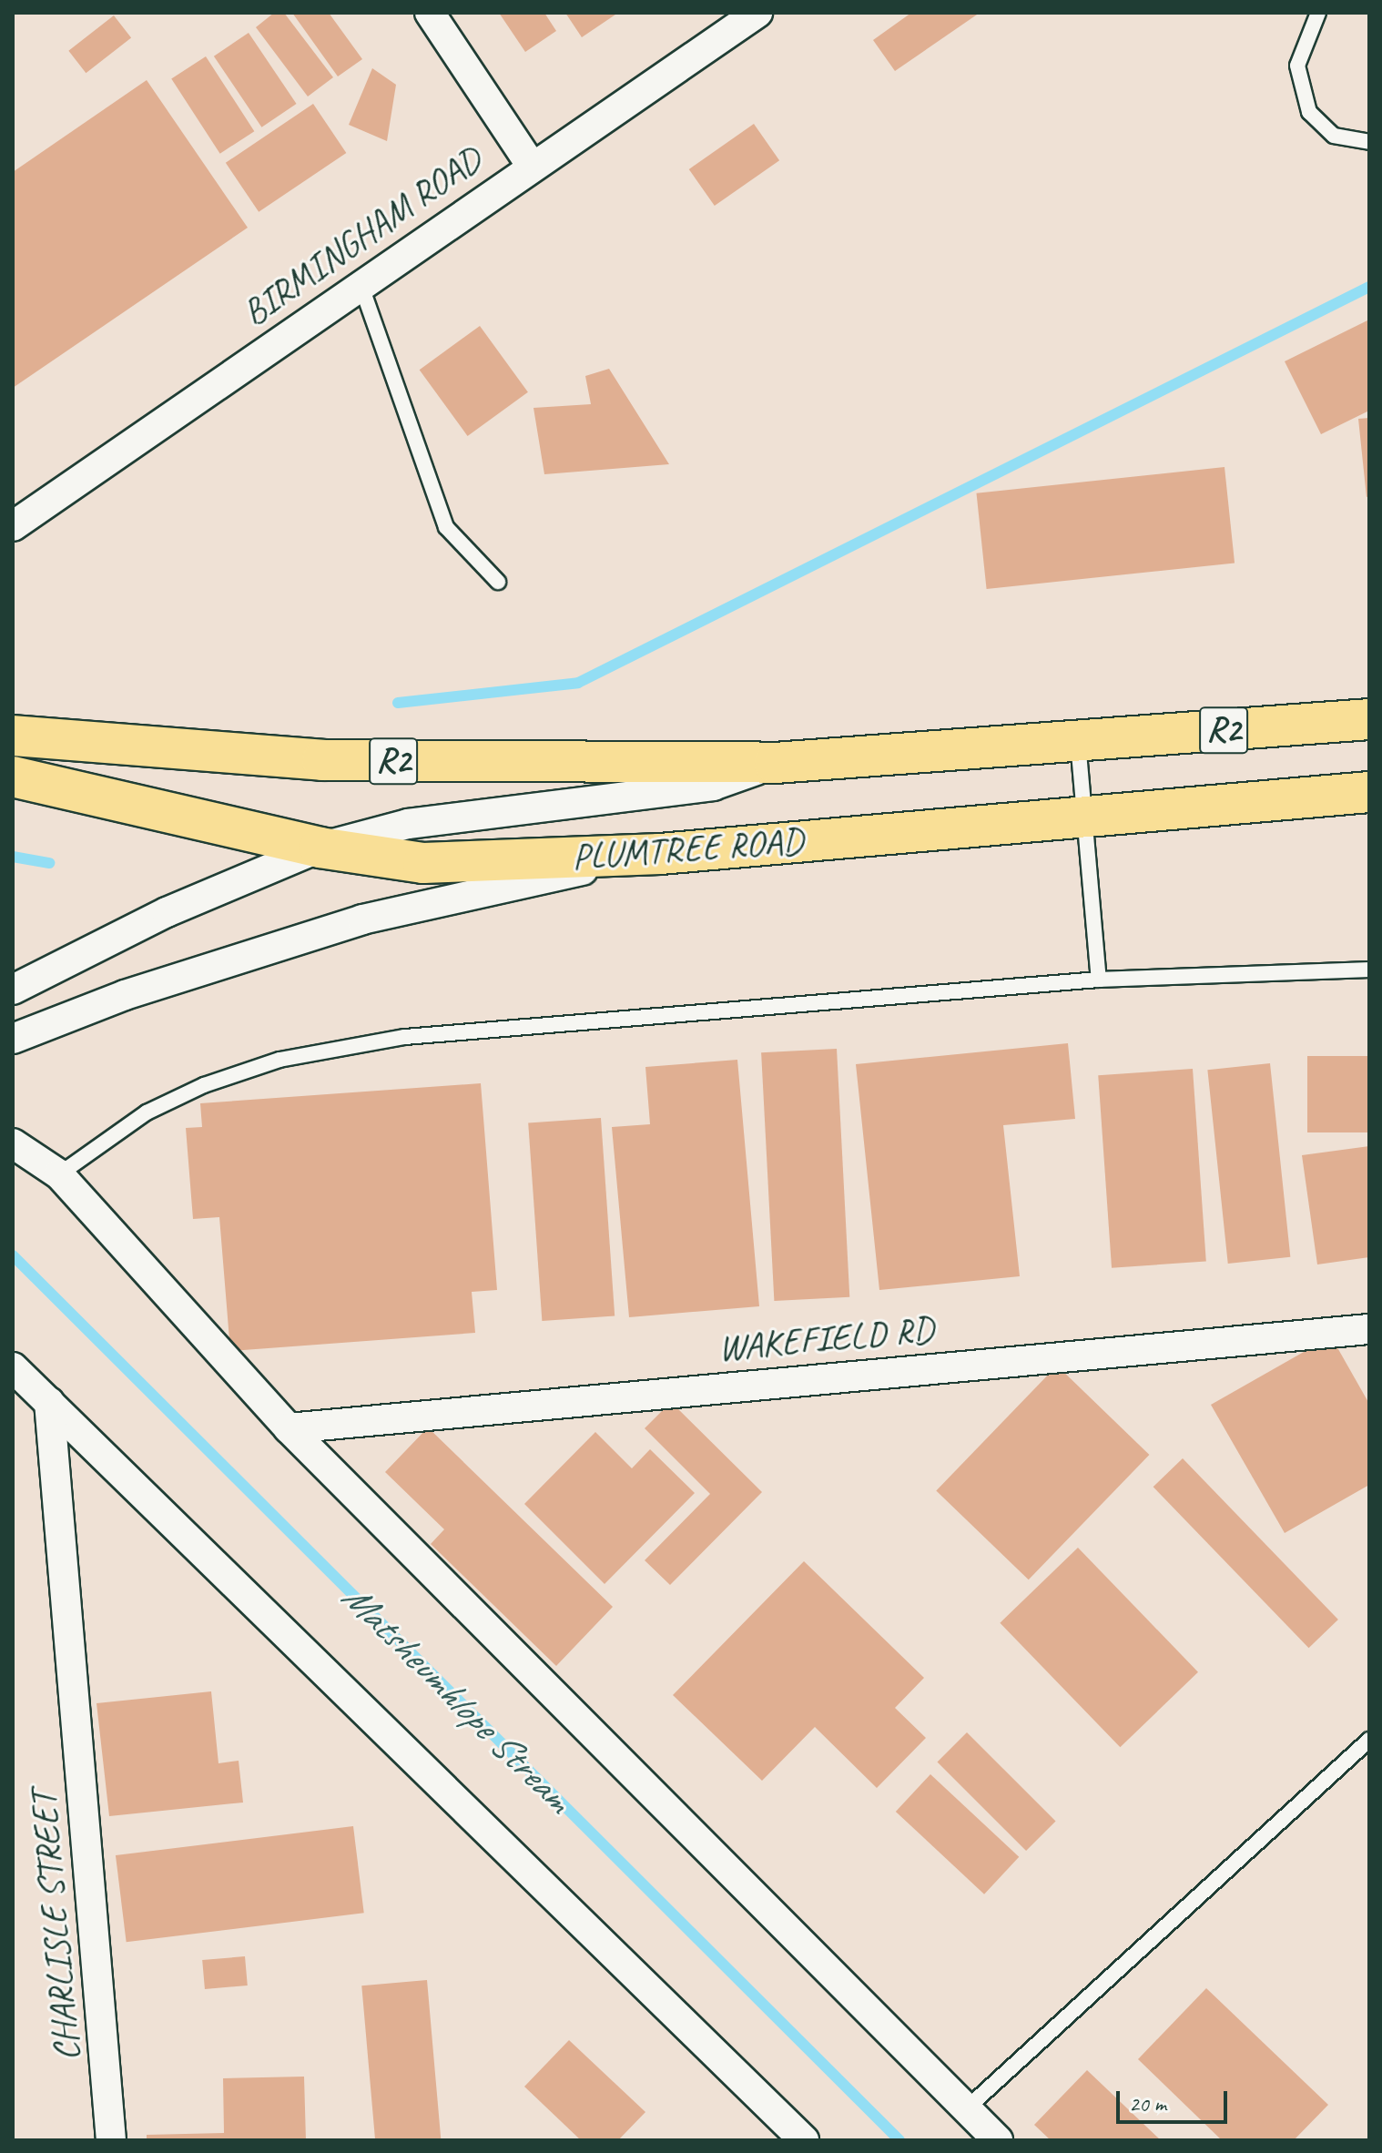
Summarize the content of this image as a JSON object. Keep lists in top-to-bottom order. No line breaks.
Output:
{"streets":{"highway":["R2","PLUMTREE ROAD"],"street":["BIRMINGHAM ROAD","WAKEFIELD RD","CHARLISLE STREET"]},"water":["Matsheumhlope Stream"],"scale_bar":"20 m"}
